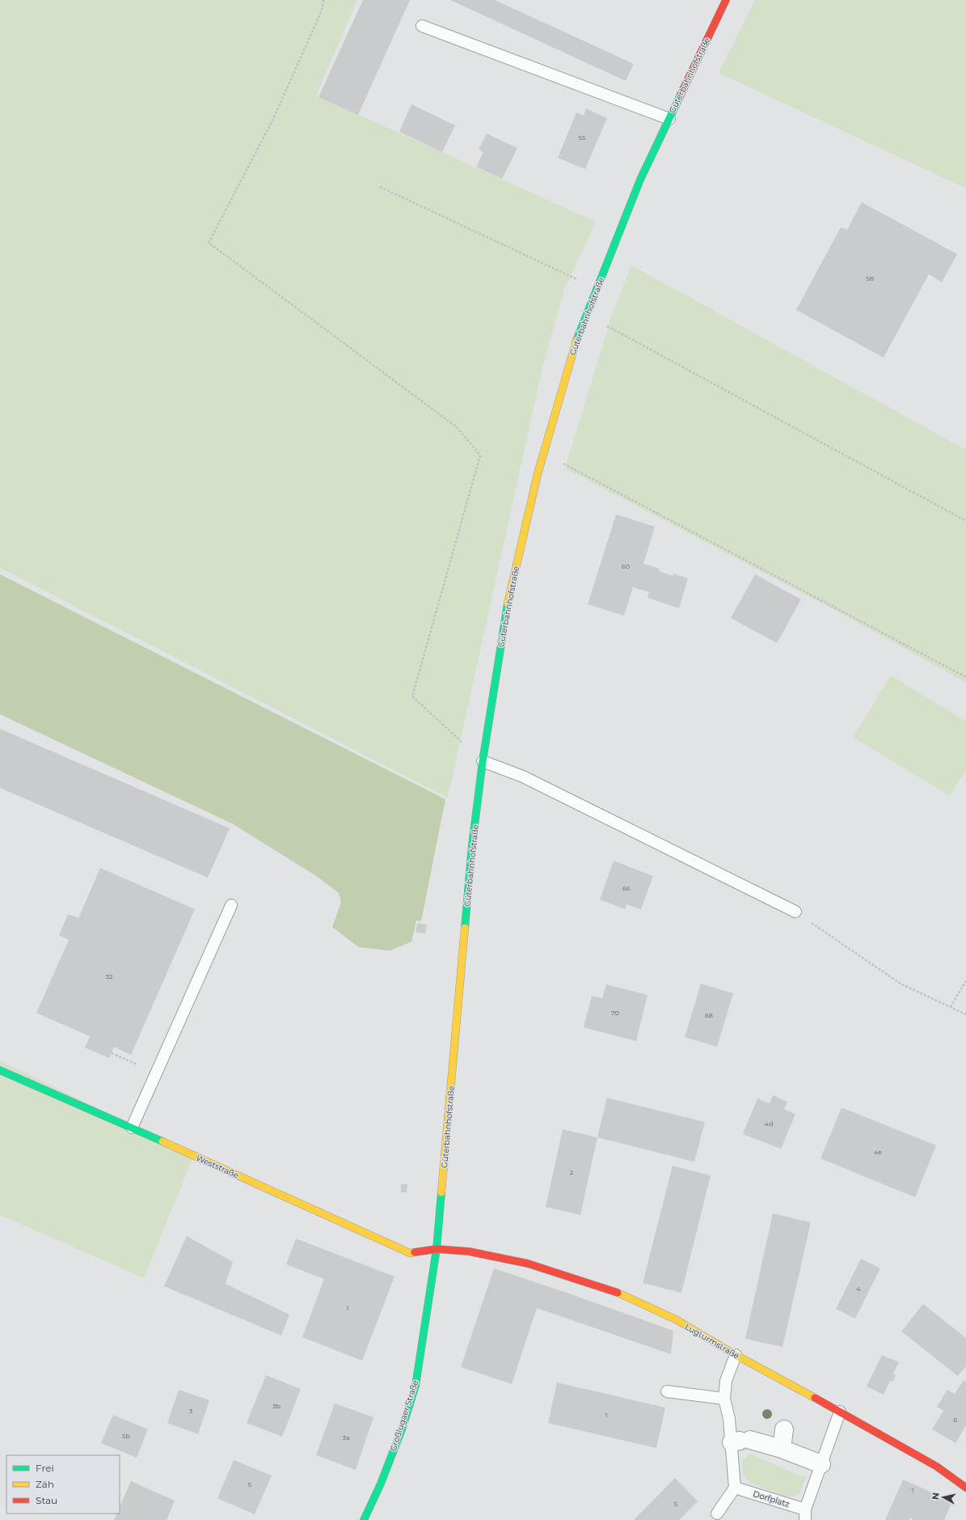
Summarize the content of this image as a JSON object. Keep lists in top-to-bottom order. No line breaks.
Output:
{"streets":{"main road":["Güterbahnhofstraße","Weststraße","Lugturmstraße","Großlugaer Straße"],"lane":["Dorfplatz"]},"crossings":[["Güterbahnhofstraße","Weststraße"],["Güterbahnhofstraße","Lugturmstraße"],["Güterbahnhofstraße","Großlugaer Straße"],["Weststraße","Lugturmstraße"],["Weststraße","Großlugaer Straße"],["Lugturmstraße","Großlugaer Straße"],["Lugturmstraße","Dorfplatz"]],"house_numbers":["55","58","60","66","32","70","68","4d","4e","2","4","1","3b","3","1","6","5b","3a","5","1","5"],"legend":["Frei","Zäh","Stau"],"north":"left"}
